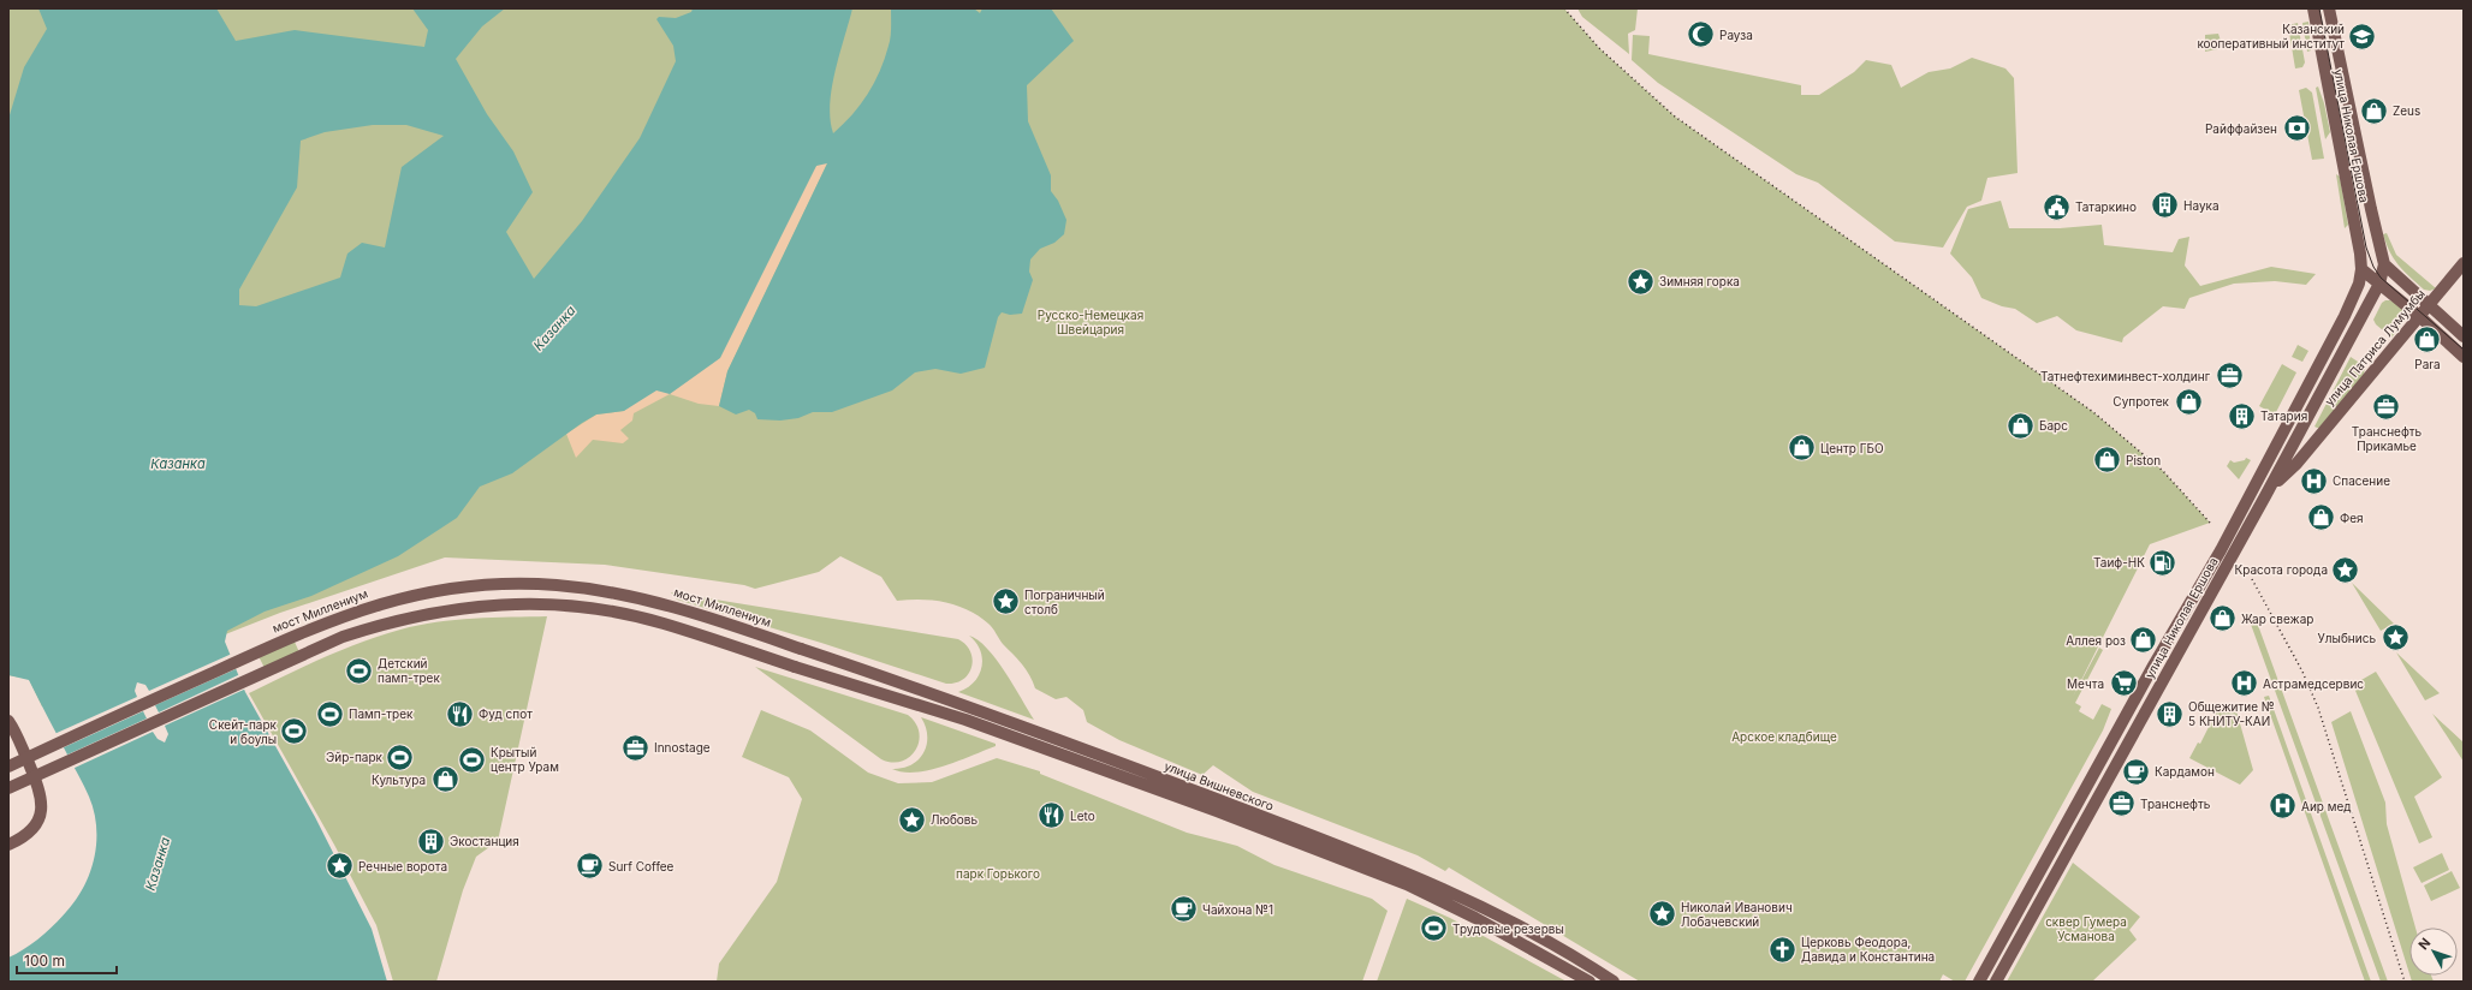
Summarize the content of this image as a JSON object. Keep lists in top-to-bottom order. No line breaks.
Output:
{"streets":{"main road":["улица Николая Ершова","улица Патриса Лумумбы","мост Миллениум","улица Вишневского"]},"crossings":[["улица Николая Ершова","улица Патриса Лумумбы"],["мост Миллениум","улица Вишневского"]],"water":["Казанка"],"parks":["Русско-Немецкая Швейцария","Арское кладбище","парк Горького","сквер Гумера Усманова"],"places":{"mosque":["Рауза"],"school or university":["Казанский кооперативный институт"],"shop":["Zeus","Para","Супротек","Барс","Центр ГБО","Piston","Фея","Жар свежар","Аллея роз","Культура"],"bank":["Райффайзен"],"building":["Наука","Татария","Общежитие № 5 КНИТУ-КАИ","Экостанция"],"public building":["Татаркино"],"place":["Зимняя горка","Красота города","Пограничный столб","Улыбнись","Любовь","Речные ворота","Николай Иванович Лобачевский"],"office":["Татнефтехиминвест-холдинг","Транснефть Прикамье","Innostage","Транснефть"],"hospital":["Спасение","Астрамедсервис","Аир мед"],"fuel station":["Таиф-НК"],"sports":["Детский памп-трек","Памп-трек","Скейт-парк и боулы","Эйр-парк","Крытый центр Урам","Трудовые резервы"],"supermarket":["Мечта"],"restaurant":["Фуд спот","Leto"],"cafe":["Кардамон","Surf Coffee","Чайхона №1"],"church":["Церковь Феодора, Давида и Константина"]},"scale_bar":"100 m","north":"top left"}
